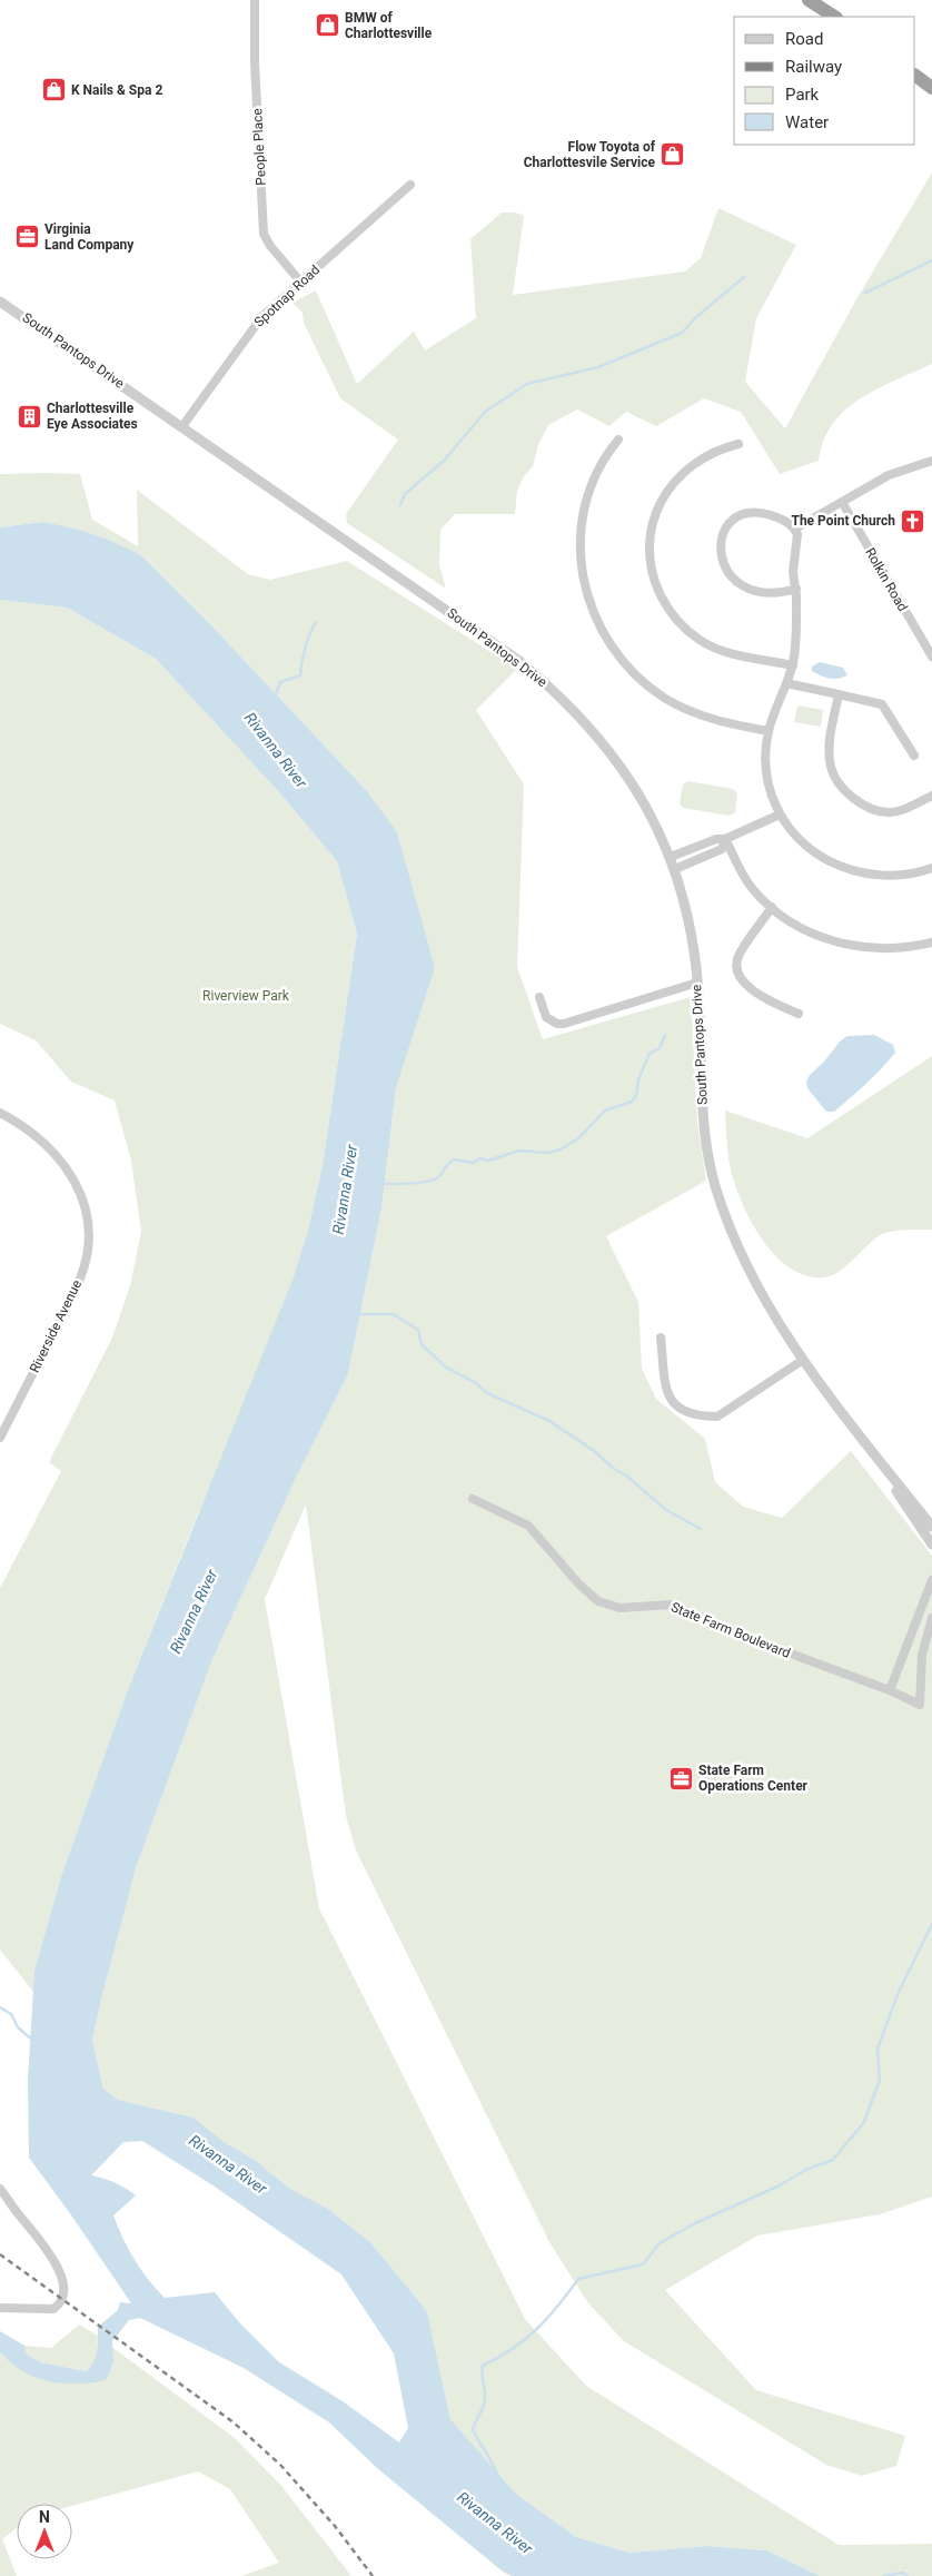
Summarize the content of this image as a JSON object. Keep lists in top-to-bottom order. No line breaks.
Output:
{"streets":{"street":["People Place","Spotnap Road","South Pantops Drive","Rolkin Road","Riverside Avenue","State Farm Boulevard"]},"crossings":[["People Place","Spotnap Road"],["Spotnap Road","South Pantops Drive"]],"water":["Rivanna River"],"parks":["Riverview Park"],"places":{"shop":["BMW of Charlottesville","K Nails & Spa 2","Flow Toyota of Charlottesvile Service"],"office":["Virginia Land Company","State Farm Operations Center"],"building":["Charlottesville Eye Associates"],"church":["The Point Church"]},"legend":["Road","Railway","Park","Water"],"north":"top"}
